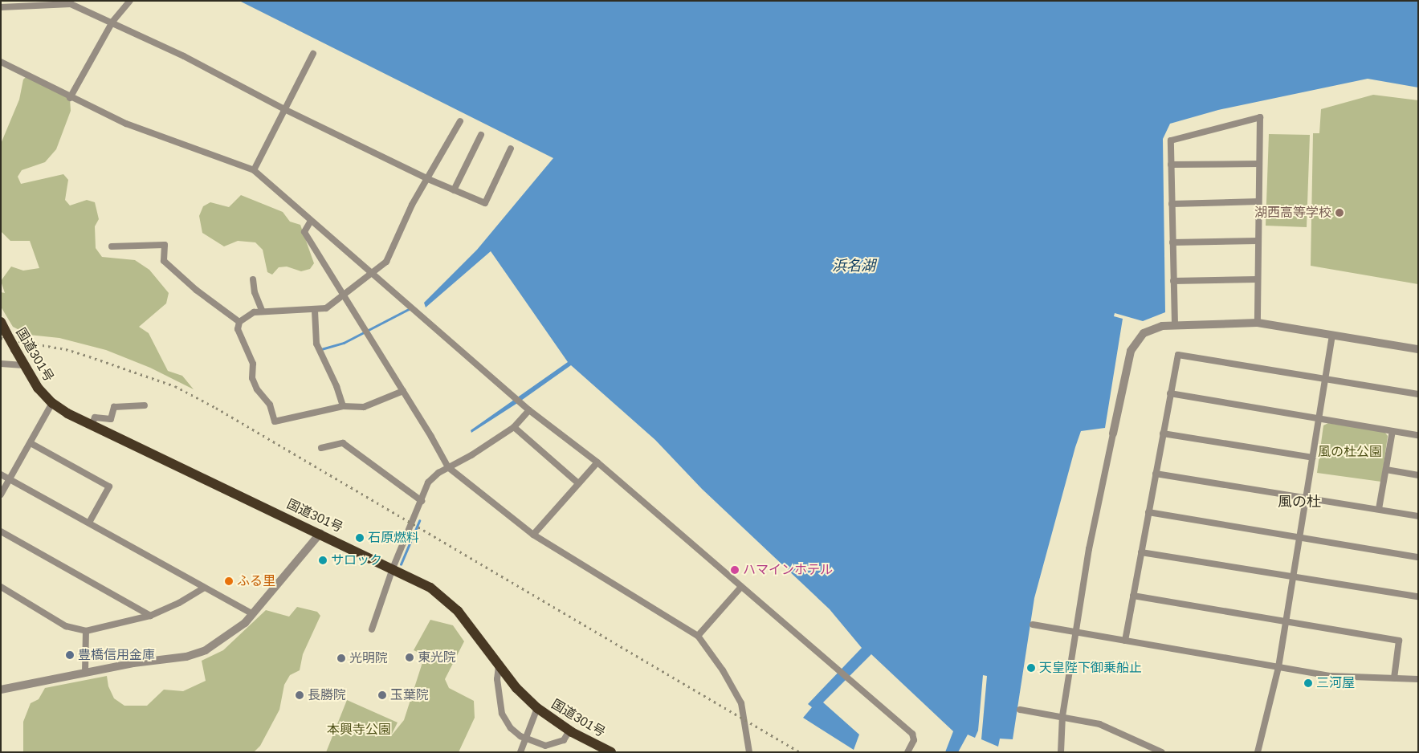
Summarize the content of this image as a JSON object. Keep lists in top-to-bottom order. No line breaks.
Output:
{"streets":{"highway":["国道301号"]},"districts":["風の杜"],"water":["浜名湖"],"parks":["風の杜公園","本興寺公園"],"places":["湖西高等学校","石原燃料","サロック","ハマインホテル","ふる里","豊橋信用金庫","東光院","光明院","天皇陛下御乗船止","三河屋","長勝院","玉葉院"]}
